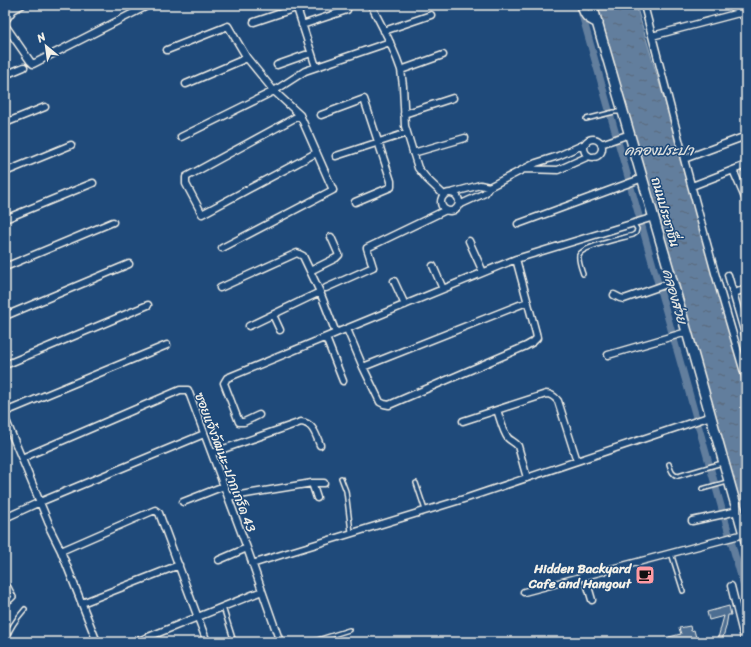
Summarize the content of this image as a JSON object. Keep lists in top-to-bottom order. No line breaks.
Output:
{"streets":{"street":["ถนนประชาชื่น","ซอยแจ้งวัฒนะ-ปากเกร็ด 43"]},"water":["คลองประปา","คลองส่วย"],"places":{"cafe":["Hidden Backyard Cafe and Hangout"]},"north":"top left"}
